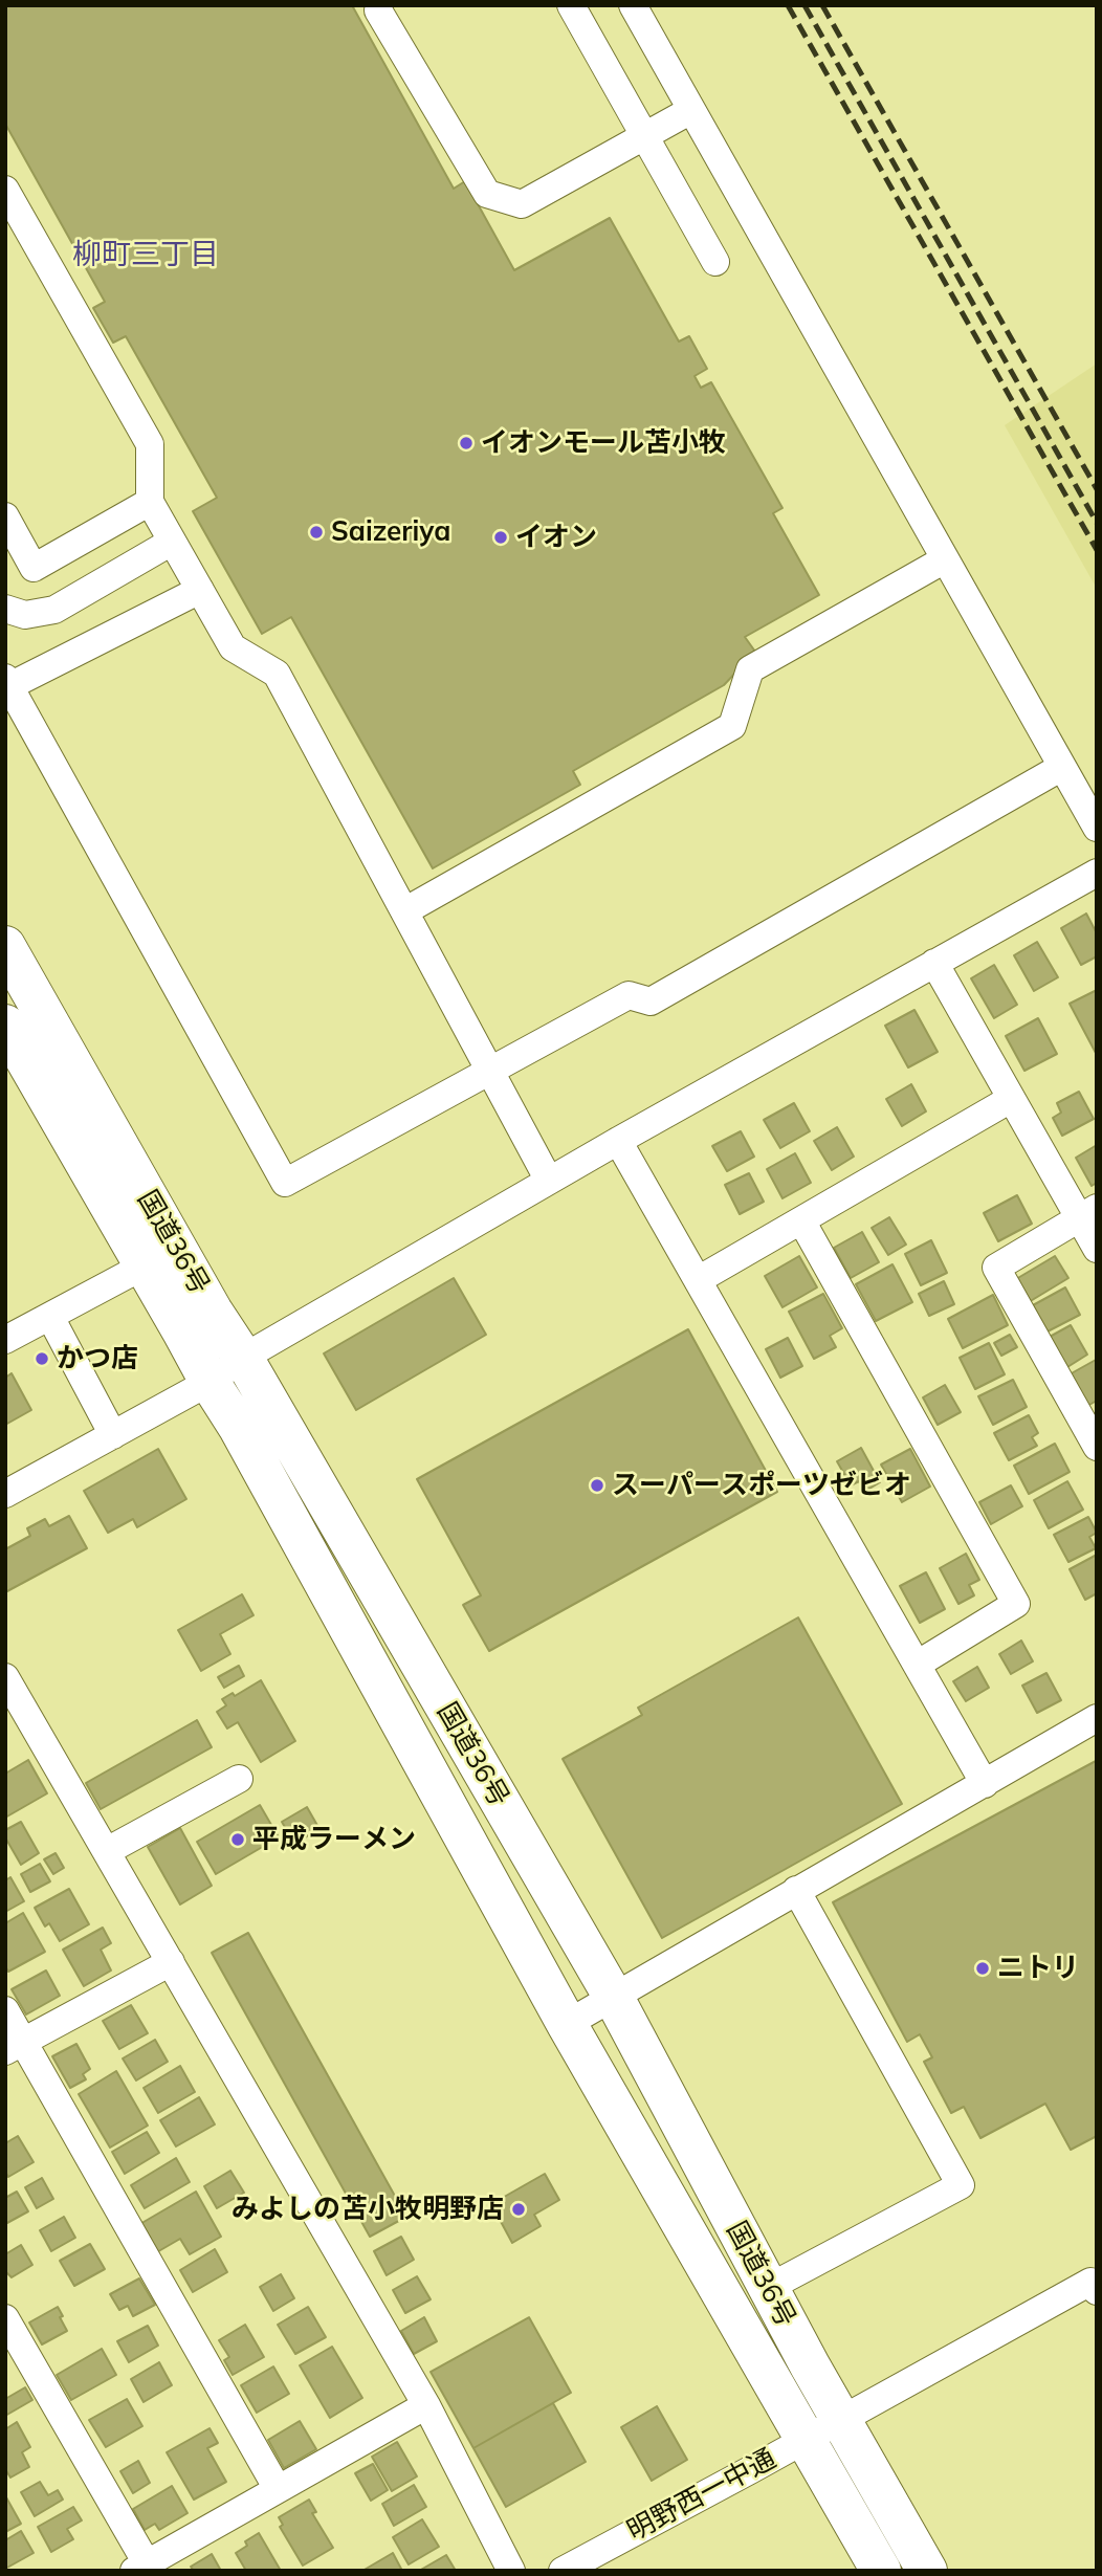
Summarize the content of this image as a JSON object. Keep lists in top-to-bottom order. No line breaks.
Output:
{"streets":{"highway":["国道36号"],"street":["明野西一中通"]},"crossings":[["国道36号","明野西一中通"]],"districts":["柳町三丁目"],"places":["イオンモール苫小牧","Saizeriya","イオン","かつ店","スーパースポーツゼビオ","平成ラーメン","ニトリ","みよしの苫小牧明野店"]}
